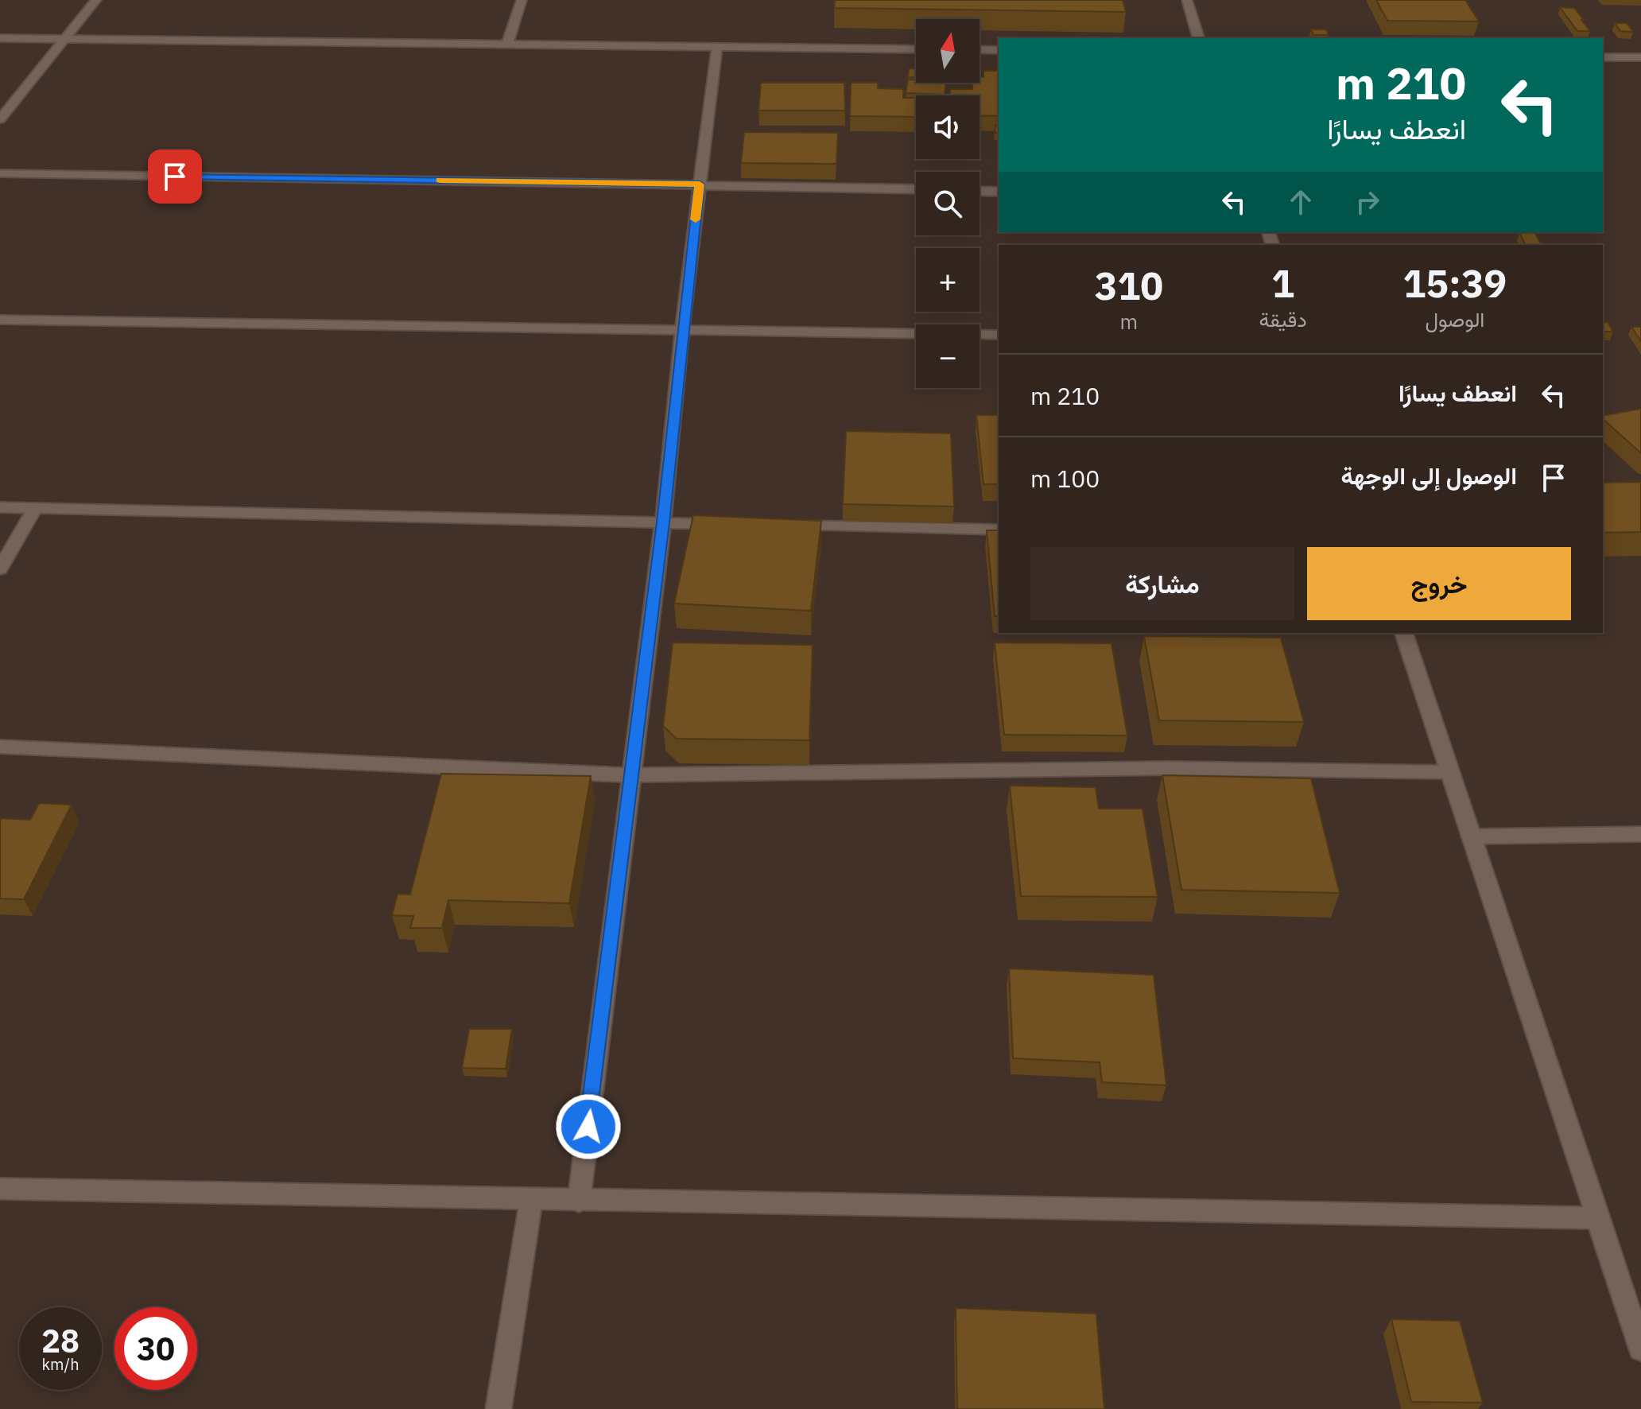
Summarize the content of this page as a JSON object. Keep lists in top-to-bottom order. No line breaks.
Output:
{"north":"top","page":{"map_buttons":["+","−"],"turn":["210 m","انعطف يسارًا"],"eta":["15:39","الوصول","1","دقيقة","310","m"],"list":[{"name":"انعطف يسارًا","value":"210 m"},{"name":"الوصول إلى الوجهة","value":"100 m"}],"buttons":["خروج","مشاركة"],"speed":"28 km/h","limit":"30"}}
